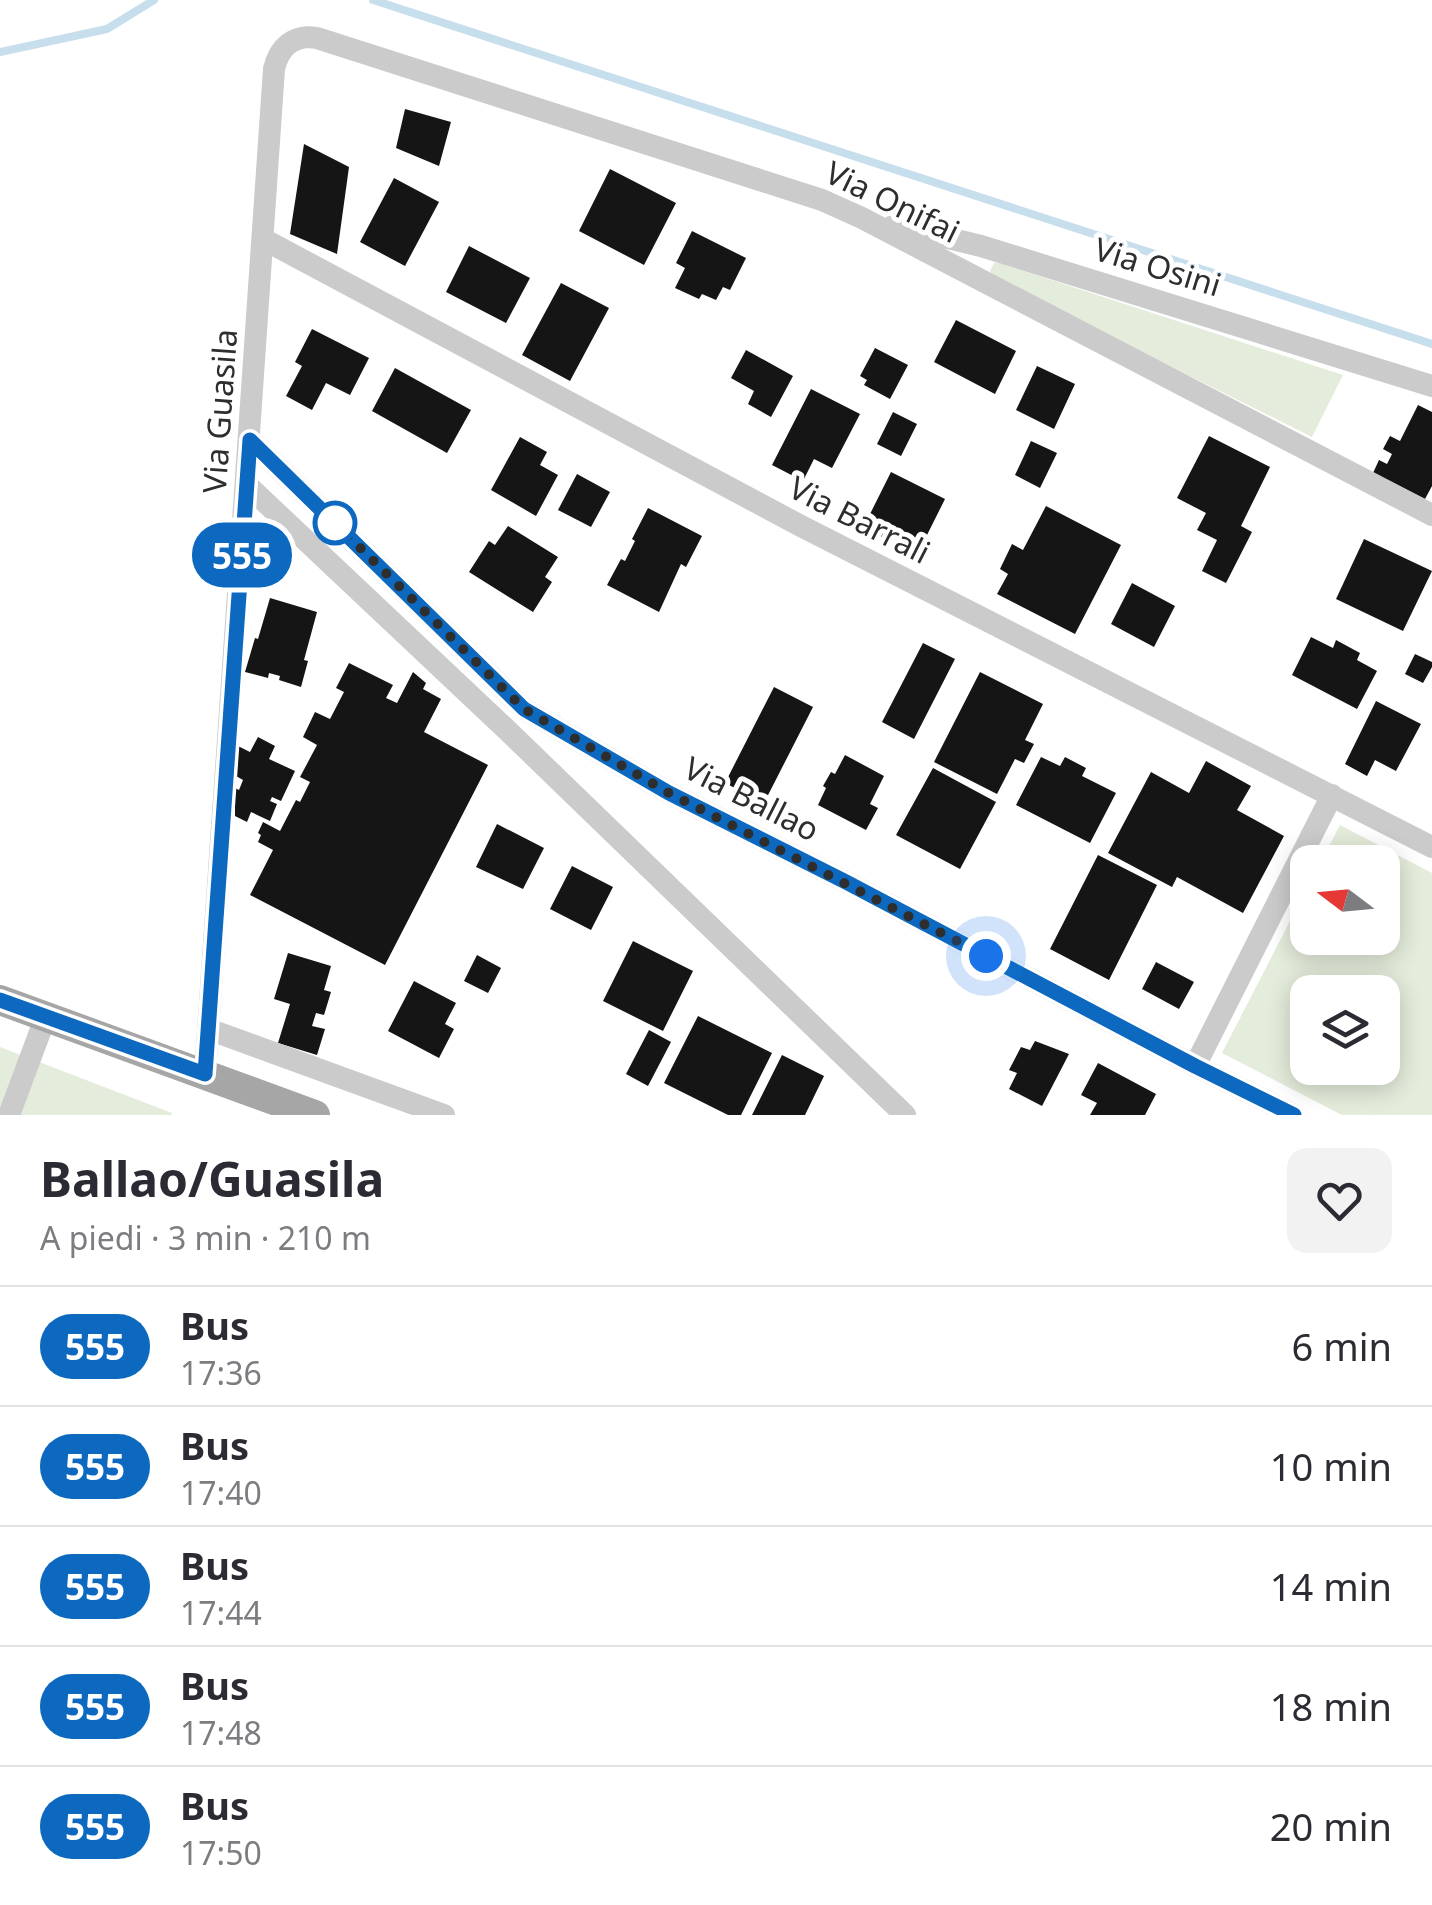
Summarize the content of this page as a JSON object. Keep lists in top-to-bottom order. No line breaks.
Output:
{"streets":{"street":["Via Onifai","Via Osini","Via Guasila","Via Barrali","Via Ballao"]},"crossings":[["Via Onifai","Via Osini"],["Via Onifai","Via Guasila"],["Via Guasila","Via Barrali"],["Via Guasila","Via Ballao"]],"lines":["bus line 555"],"north":"left","page":{"on_map":"555","heading":["Ballao/Guasila","A piedi · 3 min · 210 m"],"list":[{"mark":"555","name":"Bus","note":"17:36","value":"6 min"},{"mark":"555","name":"Bus","note":"17:40","value":"10 min"},{"mark":"555","name":"Bus","note":"17:44","value":"14 min"},{"mark":"555","name":"Bus","note":"17:48","value":"18 min"},{"mark":"555","name":"Bus","note":"17:50","value":"20 min"}]}}
